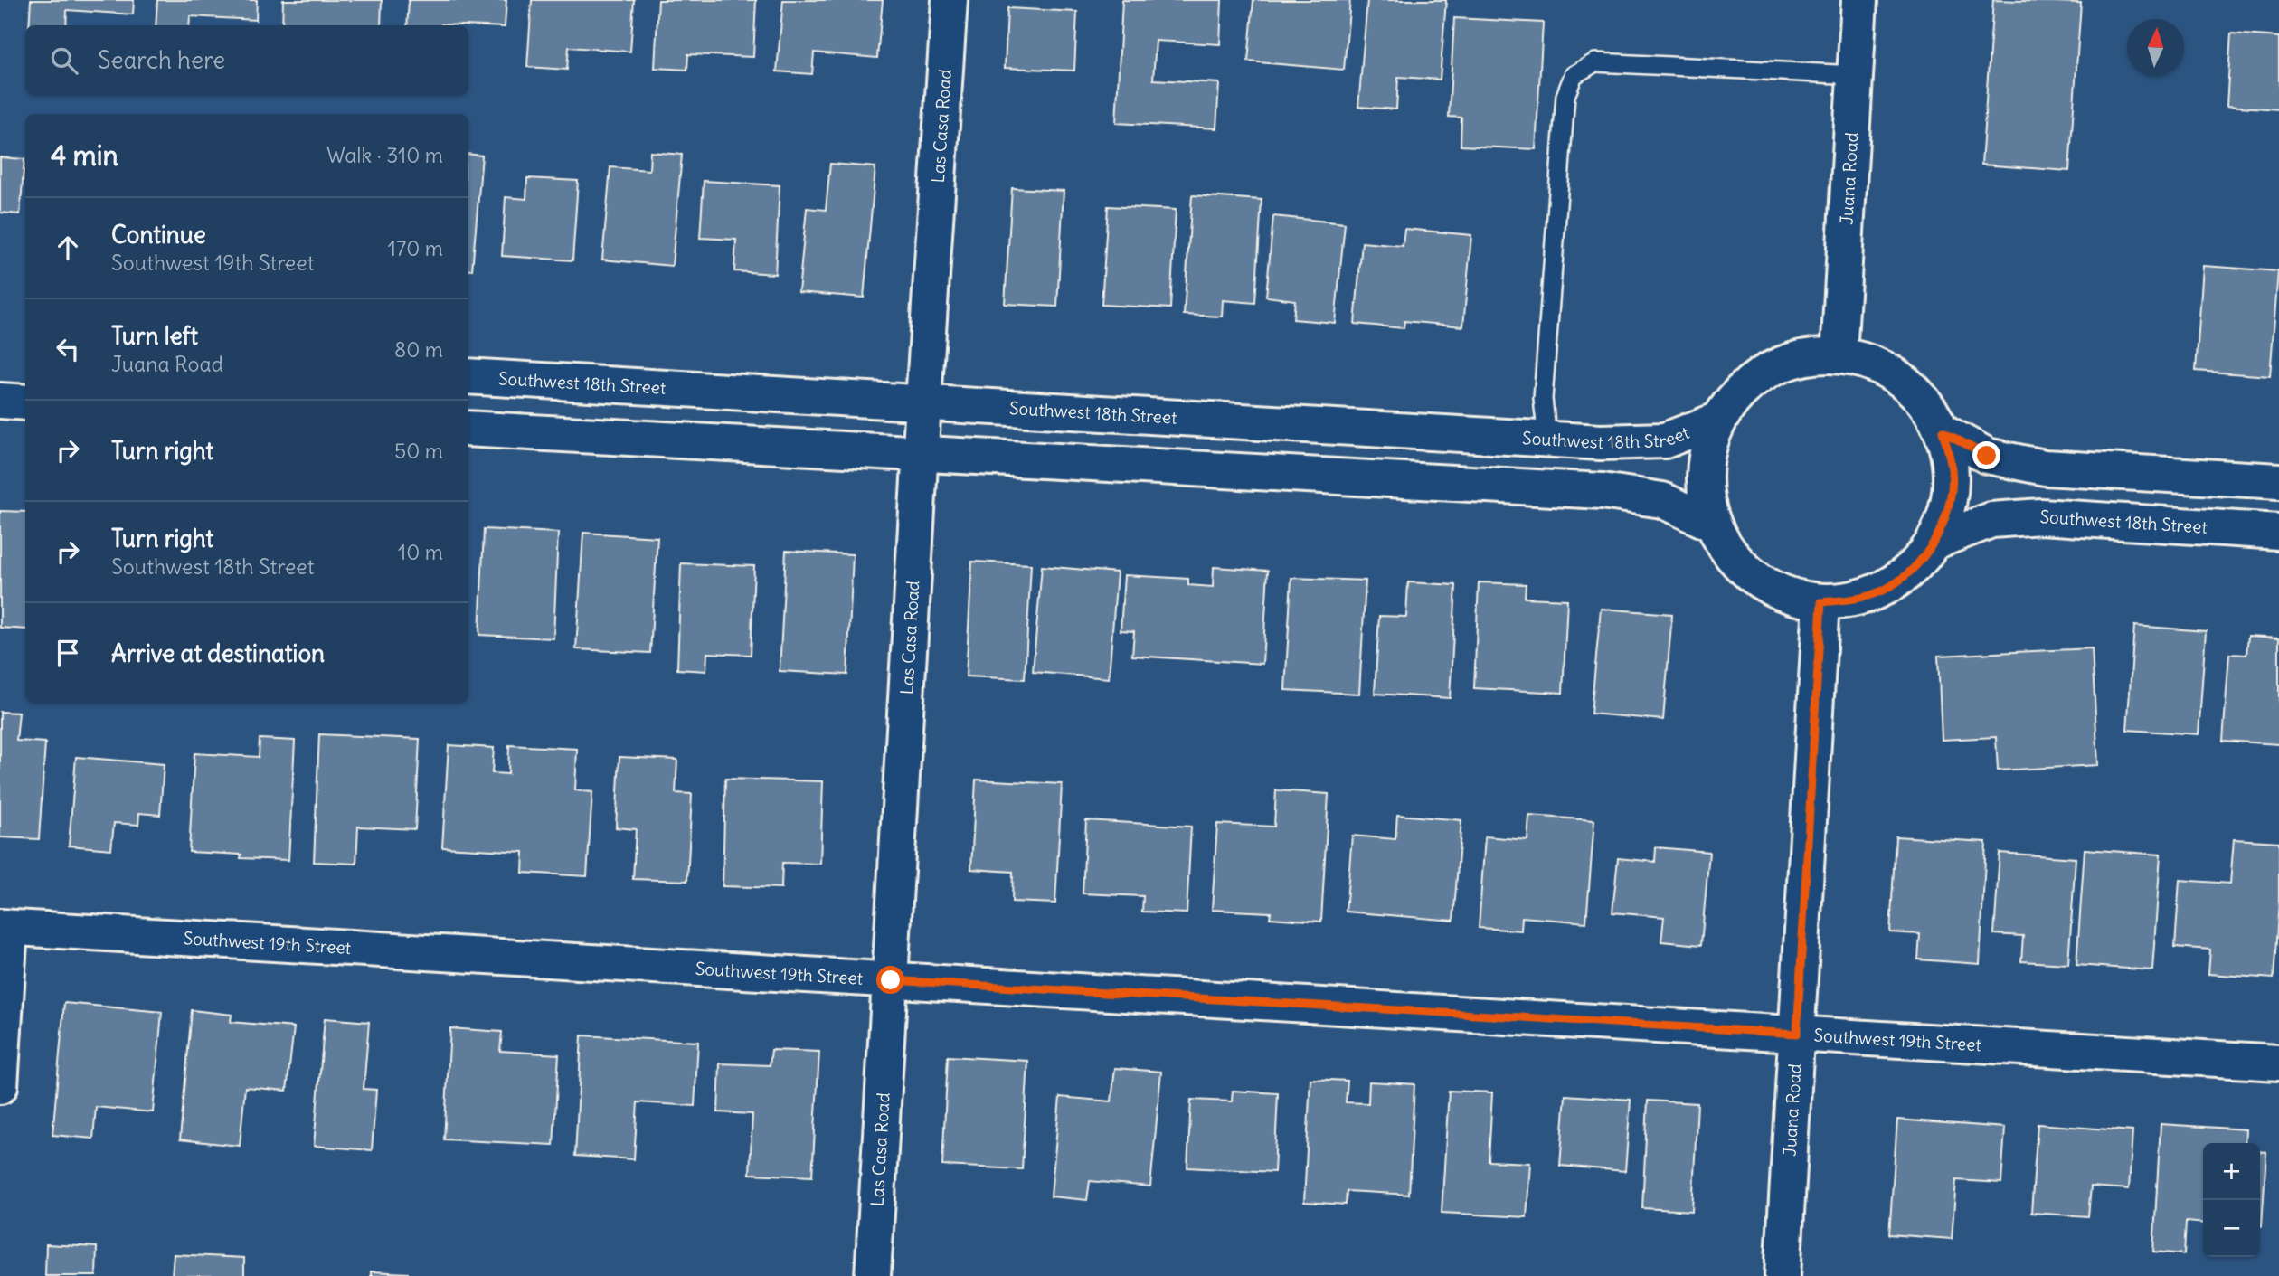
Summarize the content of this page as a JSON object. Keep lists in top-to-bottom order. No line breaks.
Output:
{"streets":{"street":["Las Casa Road","Juana Road","Southwest 18th Street","Southwest 19th Street"]},"crossings":[["Las Casa Road","Southwest 18th Street"],["Las Casa Road","Southwest 19th Street"],["Juana Road","Southwest 19th Street"]],"north":"top","page":{"search":"Search here","heading":["4 min","Walk · 310 m"],"list":[["Continue","Southwest 19th Street","170 m"],["Turn left","Juana Road","80 m"],["Turn right","50 m"],["Turn right","Southwest 18th Street","10 m"],"Arrive at destination"],"map_buttons":["+","−"]}}
